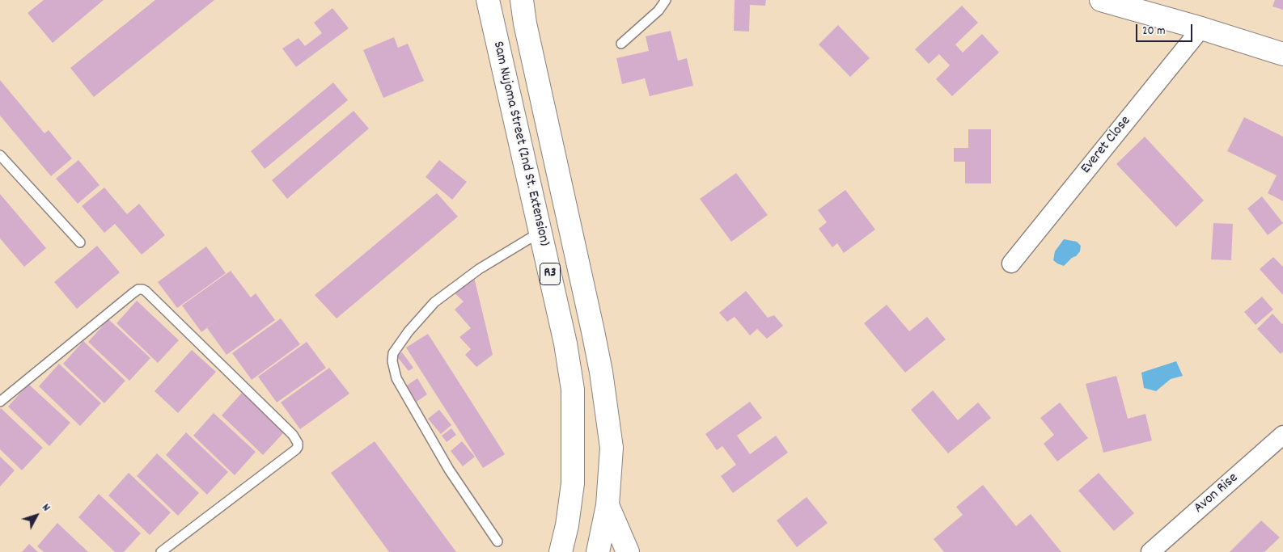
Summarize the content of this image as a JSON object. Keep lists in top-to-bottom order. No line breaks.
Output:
{"streets":{"main road":["Sam Nujoma Street (2nd St. Extension)","R3"],"street":["Everet Close","Avon Rise"]},"scale_bar":"20 m","north":"top right"}
